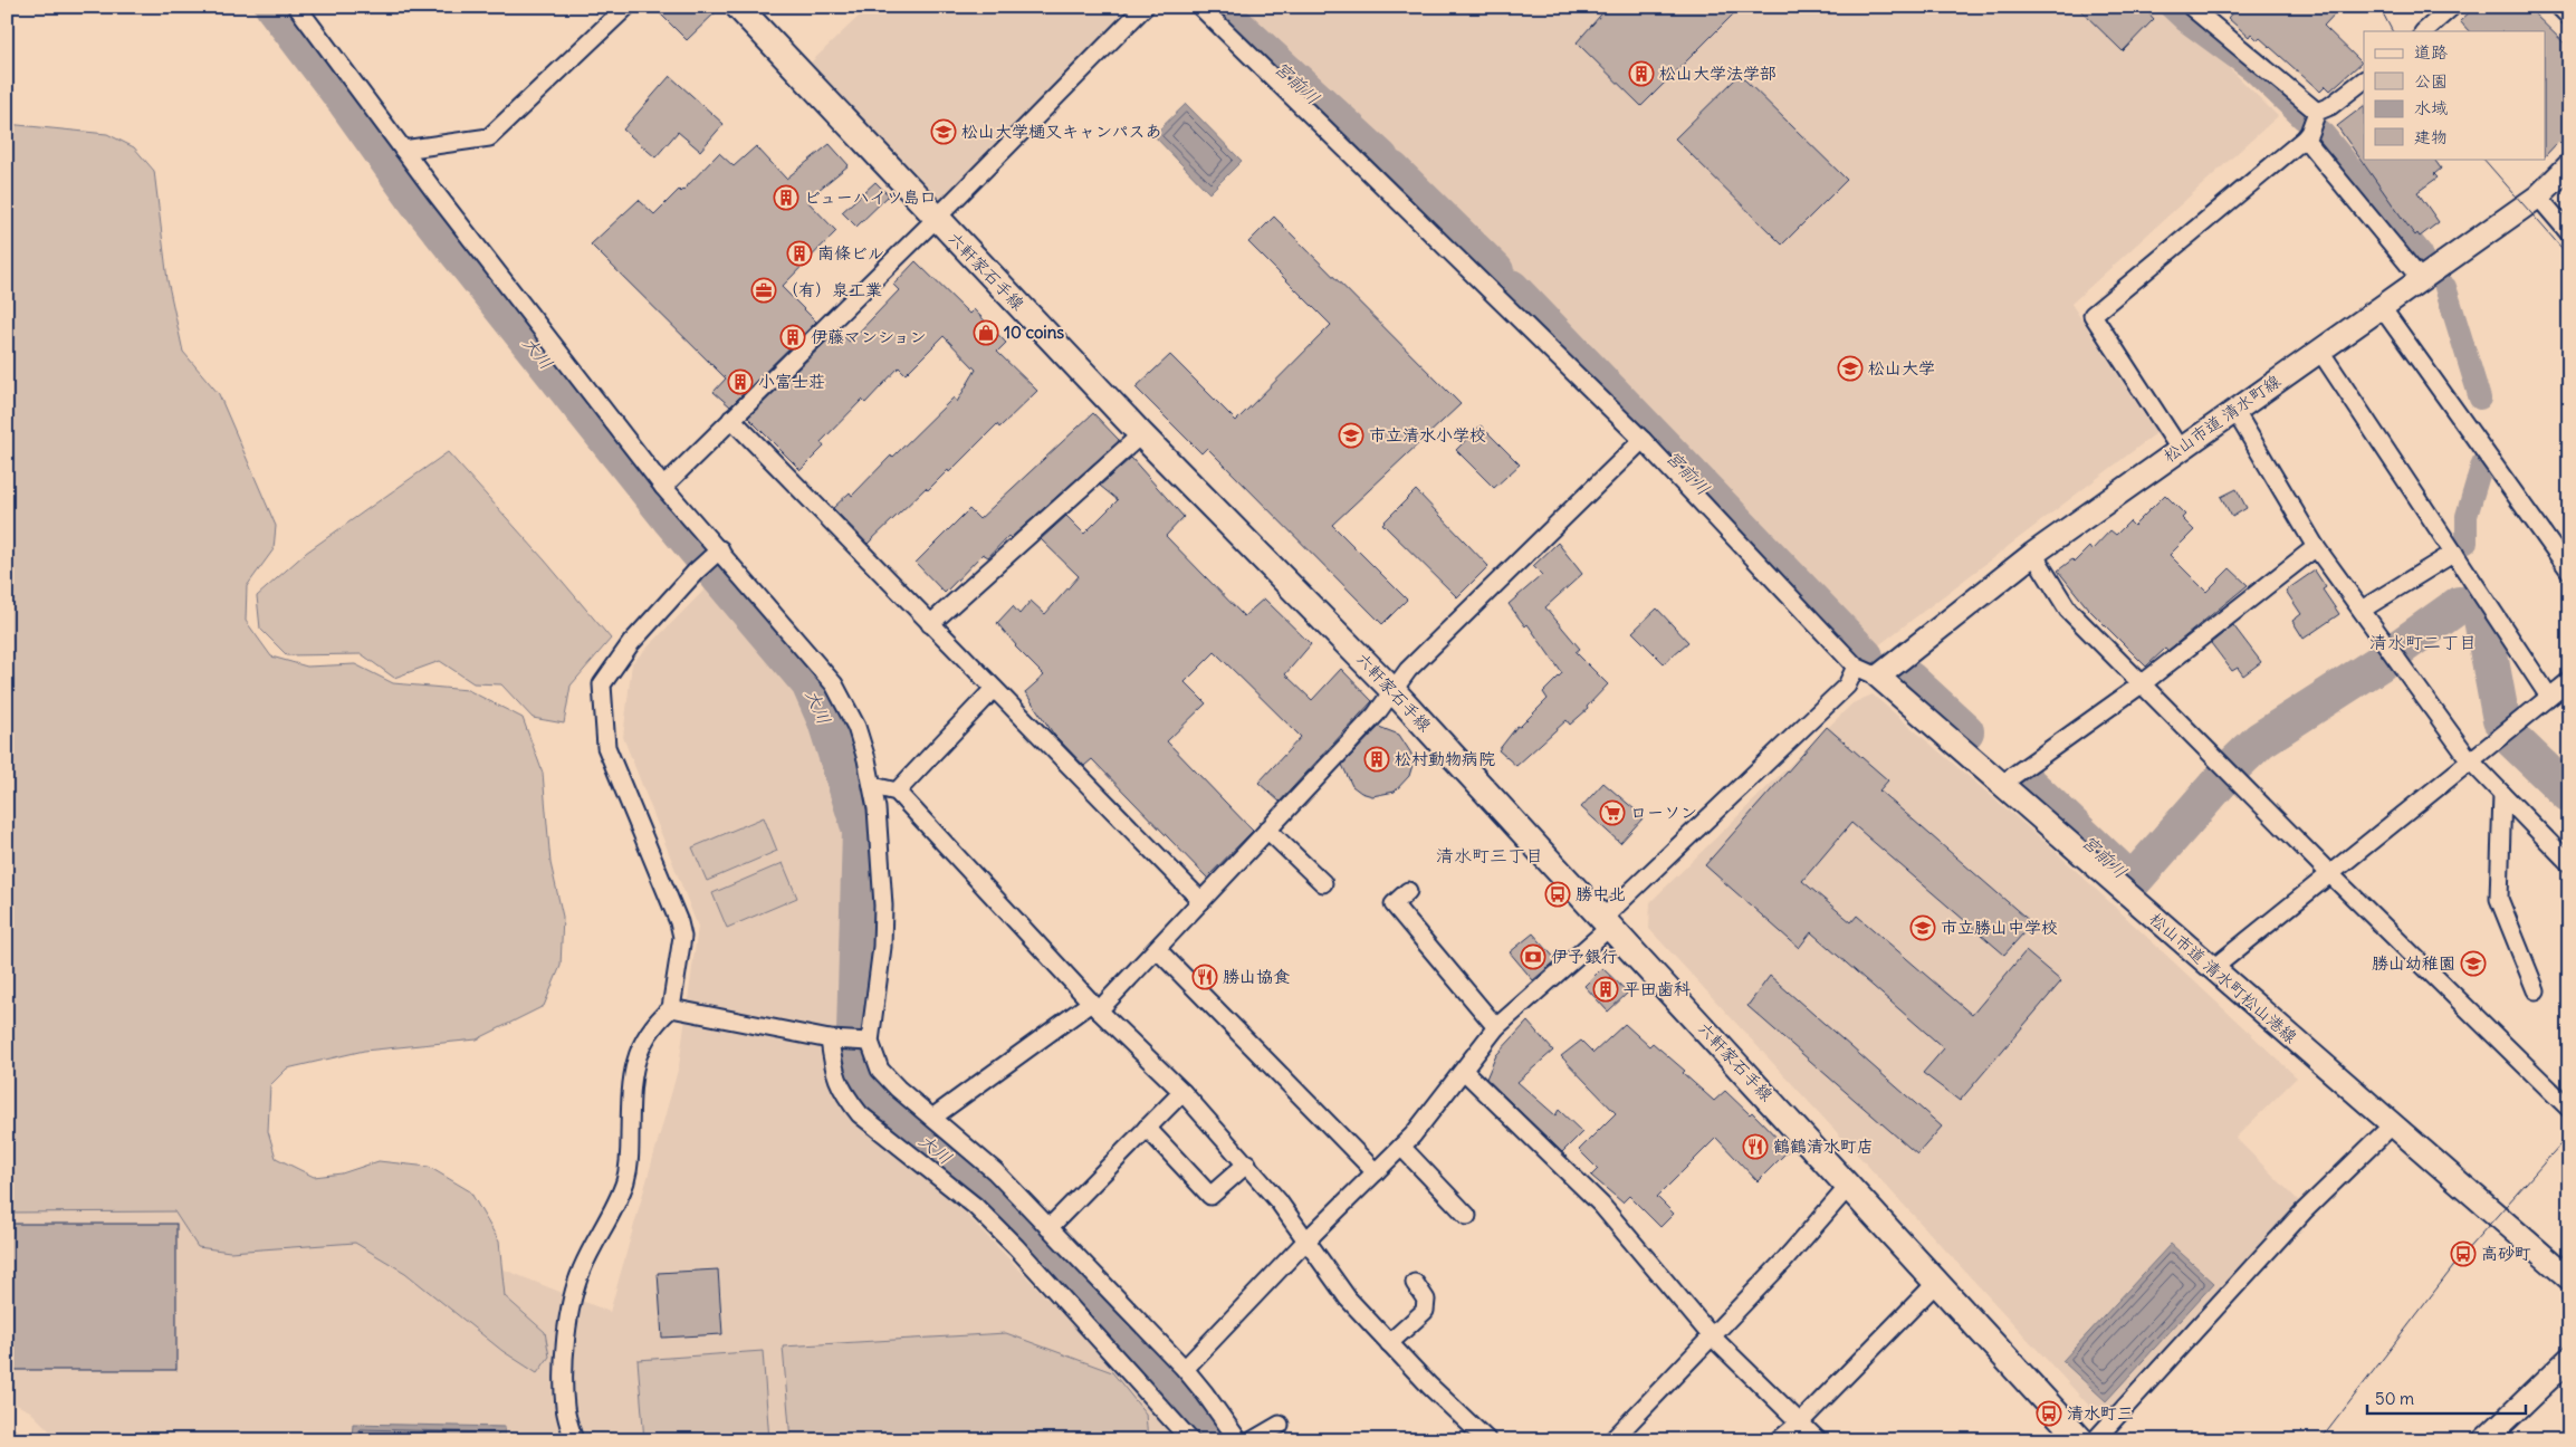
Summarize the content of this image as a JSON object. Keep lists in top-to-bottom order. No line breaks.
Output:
{"streets":{"main road":["六軒家石手線"],"street":["松山市道 清水町線","松山市道 清水町松山港線"]},"crossings":[["松山市道 清水町線","松山市道 清水町松山港線"]],"districts":["清水町二丁目","清水町三丁目"],"water":["宮前川","大川"],"places":{"building":["松山大学法学部","ビューハイツ島口","南條ビル","伊藤マンション","小富士荘","松村動物病院","平田歯科"],"school or university":["松山大学樋又キャンパスあ","松山大学","市立清水小学校","市立勝山中学校","勝山幼稚園"],"office":["（有）泉工業"],"shop":["10 coins"],"supermarket":["ローソン"],"bus stop":["勝中北","高砂町","清水町三"],"bank":["伊予銀行"],"restaurant":["勝山協食","鶴鶴清水町店"]},"legend":["道路","公園","水域","建物"],"scale_bar":"50 m"}
